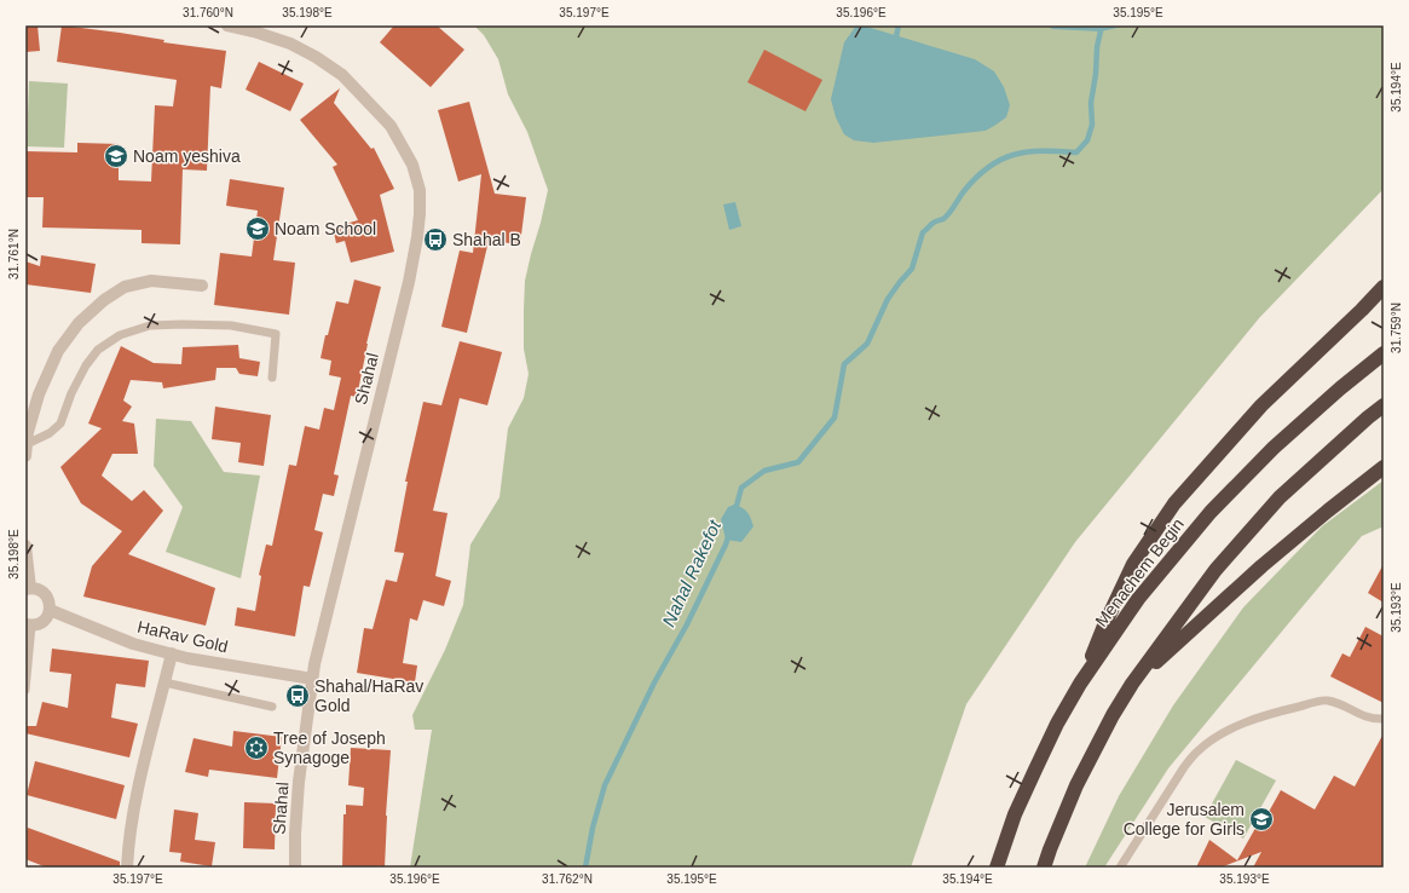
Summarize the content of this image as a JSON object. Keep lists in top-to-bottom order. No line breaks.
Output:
{"streets":{"highway":["Menachem Begin"],"street":["Shahal","HaRav Gold"]},"crossings":[["Shahal","HaRav Gold"]],"water":["Nahal Rakefot"],"places":{"school or university":["Noam yeshiva","Noam School","Jerusalem College for Girls"],"bus stop":["Shahal B","Shahal/HaRav Gold"],"synagogue":["Tree of Joseph Synagoge"]},"coordinates":["31.760°N","35.198°E","35.197°E","35.196°E","35.195°E","35.194°E","31.761°N","31.759°N","35.193°E","31.762°N"]}
